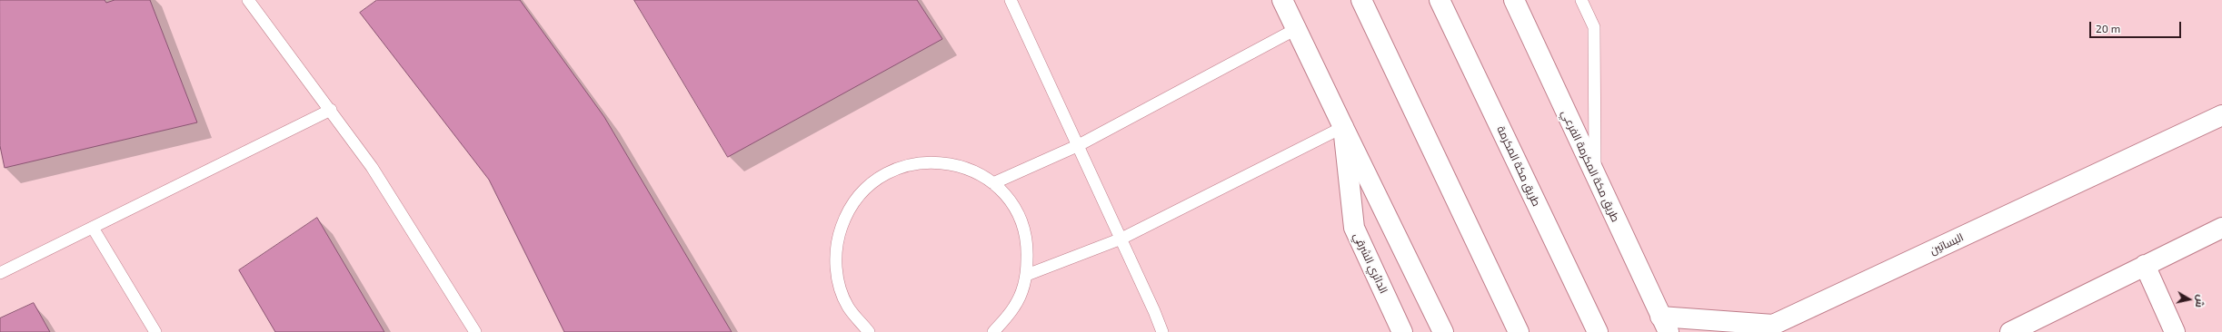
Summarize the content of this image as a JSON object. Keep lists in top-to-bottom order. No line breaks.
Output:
{"streets":{"main road":["طريق مكة المكرمة","طريق مكة المكرمة الفرعي","البساتين","الدائري الشرقي"]},"crossings":[["طريق مكة المكرمة الفرعي","البساتين"]],"scale_bar":"20 m","north":"right"}
